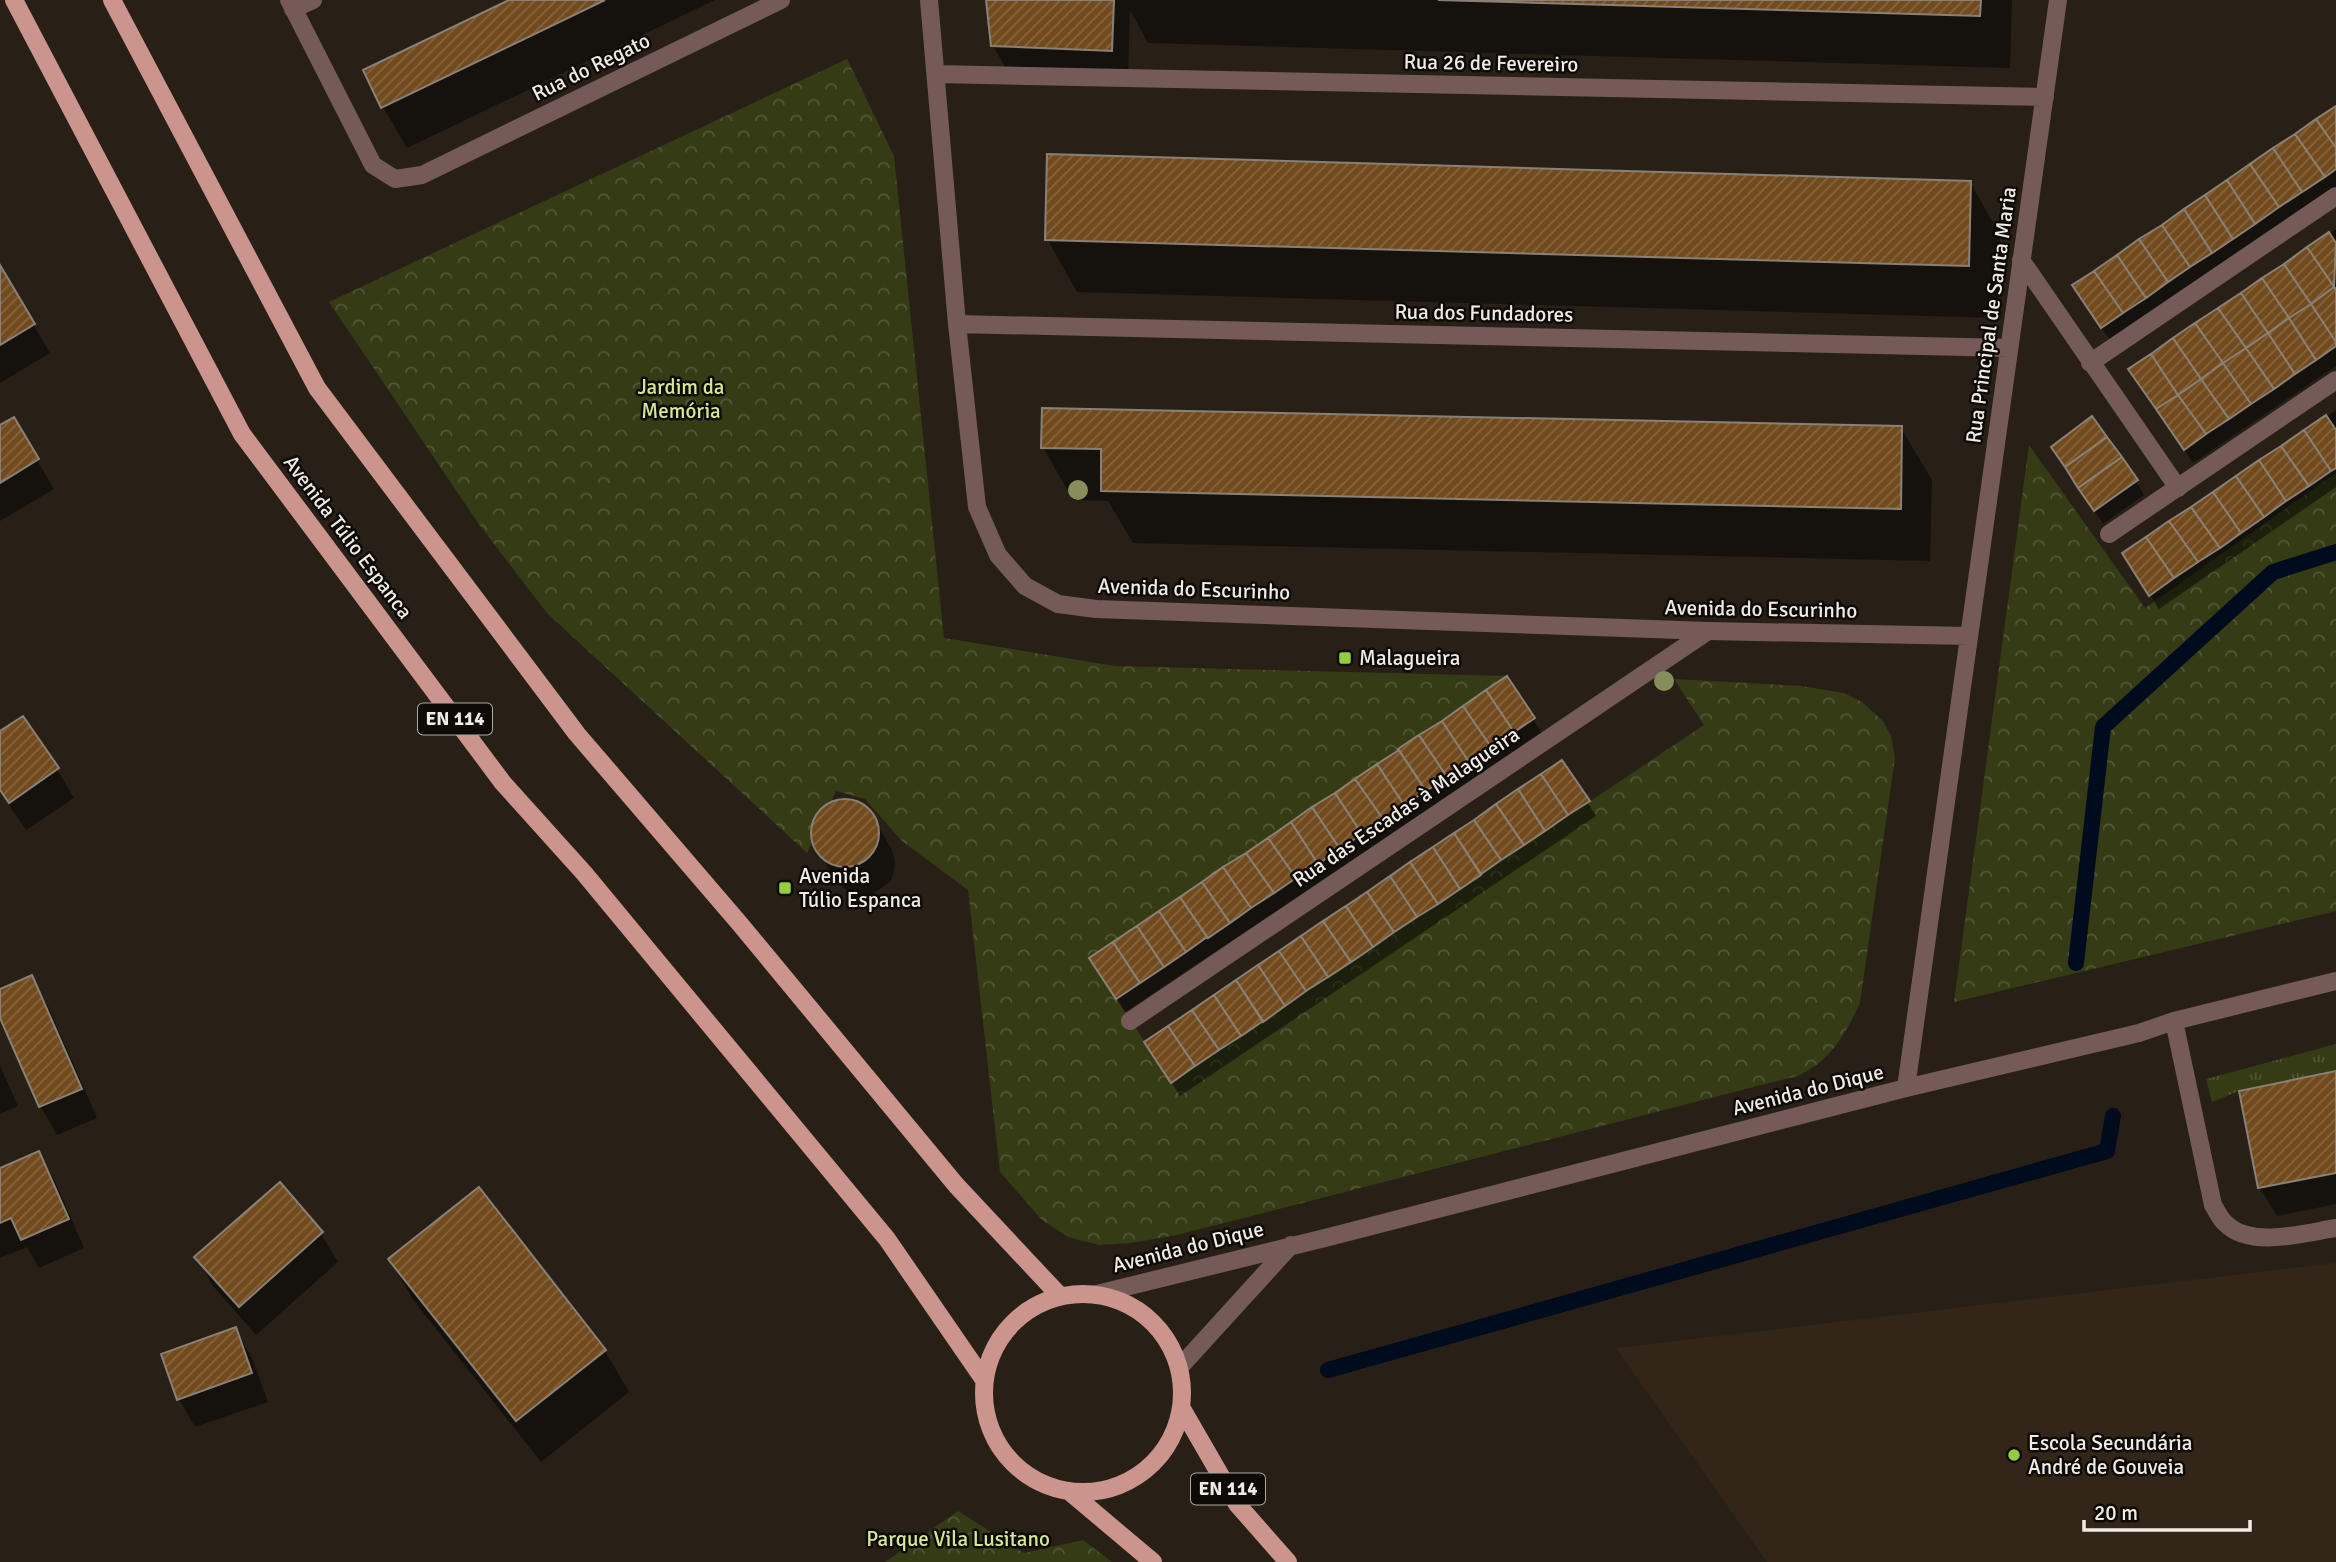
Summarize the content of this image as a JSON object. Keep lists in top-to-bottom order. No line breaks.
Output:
{"streets":{"main road":["Avenida Túlio Espanca","EN 114"],"street":["Rua 26 de Fevereiro","Rua do Regato","Rua dos Fundadores","Rua Principal de Santa Maria","Avenida do Escurinho","Rua das Escadas à Malagueira","Avenida do Dique"]},"crossings":[["Rua 26 de Fevereiro","Rua Principal de Santa Maria"],["Rua 26 de Fevereiro","Avenida do Escurinho"],["Rua dos Fundadores","Rua Principal de Santa Maria"],["Rua dos Fundadores","Avenida do Escurinho"],["Rua Principal de Santa Maria","Avenida do Escurinho"],["Rua Principal de Santa Maria","Avenida do Dique"],["Avenida Túlio Espanca","EN 114"],["Avenida Túlio Espanca","Avenida do Dique"],["Avenida do Escurinho","Rua das Escadas à Malagueira"],["EN 114","Avenida do Dique"]],"parks":["Jardim da Memória","Parque Vila Lusitano"],"places":{"transit":["Malagueira","Avenida Túlio Espanca"],"other":["Escola Secundária André de Gouveia"]},"scale_bar":"20 m"}
